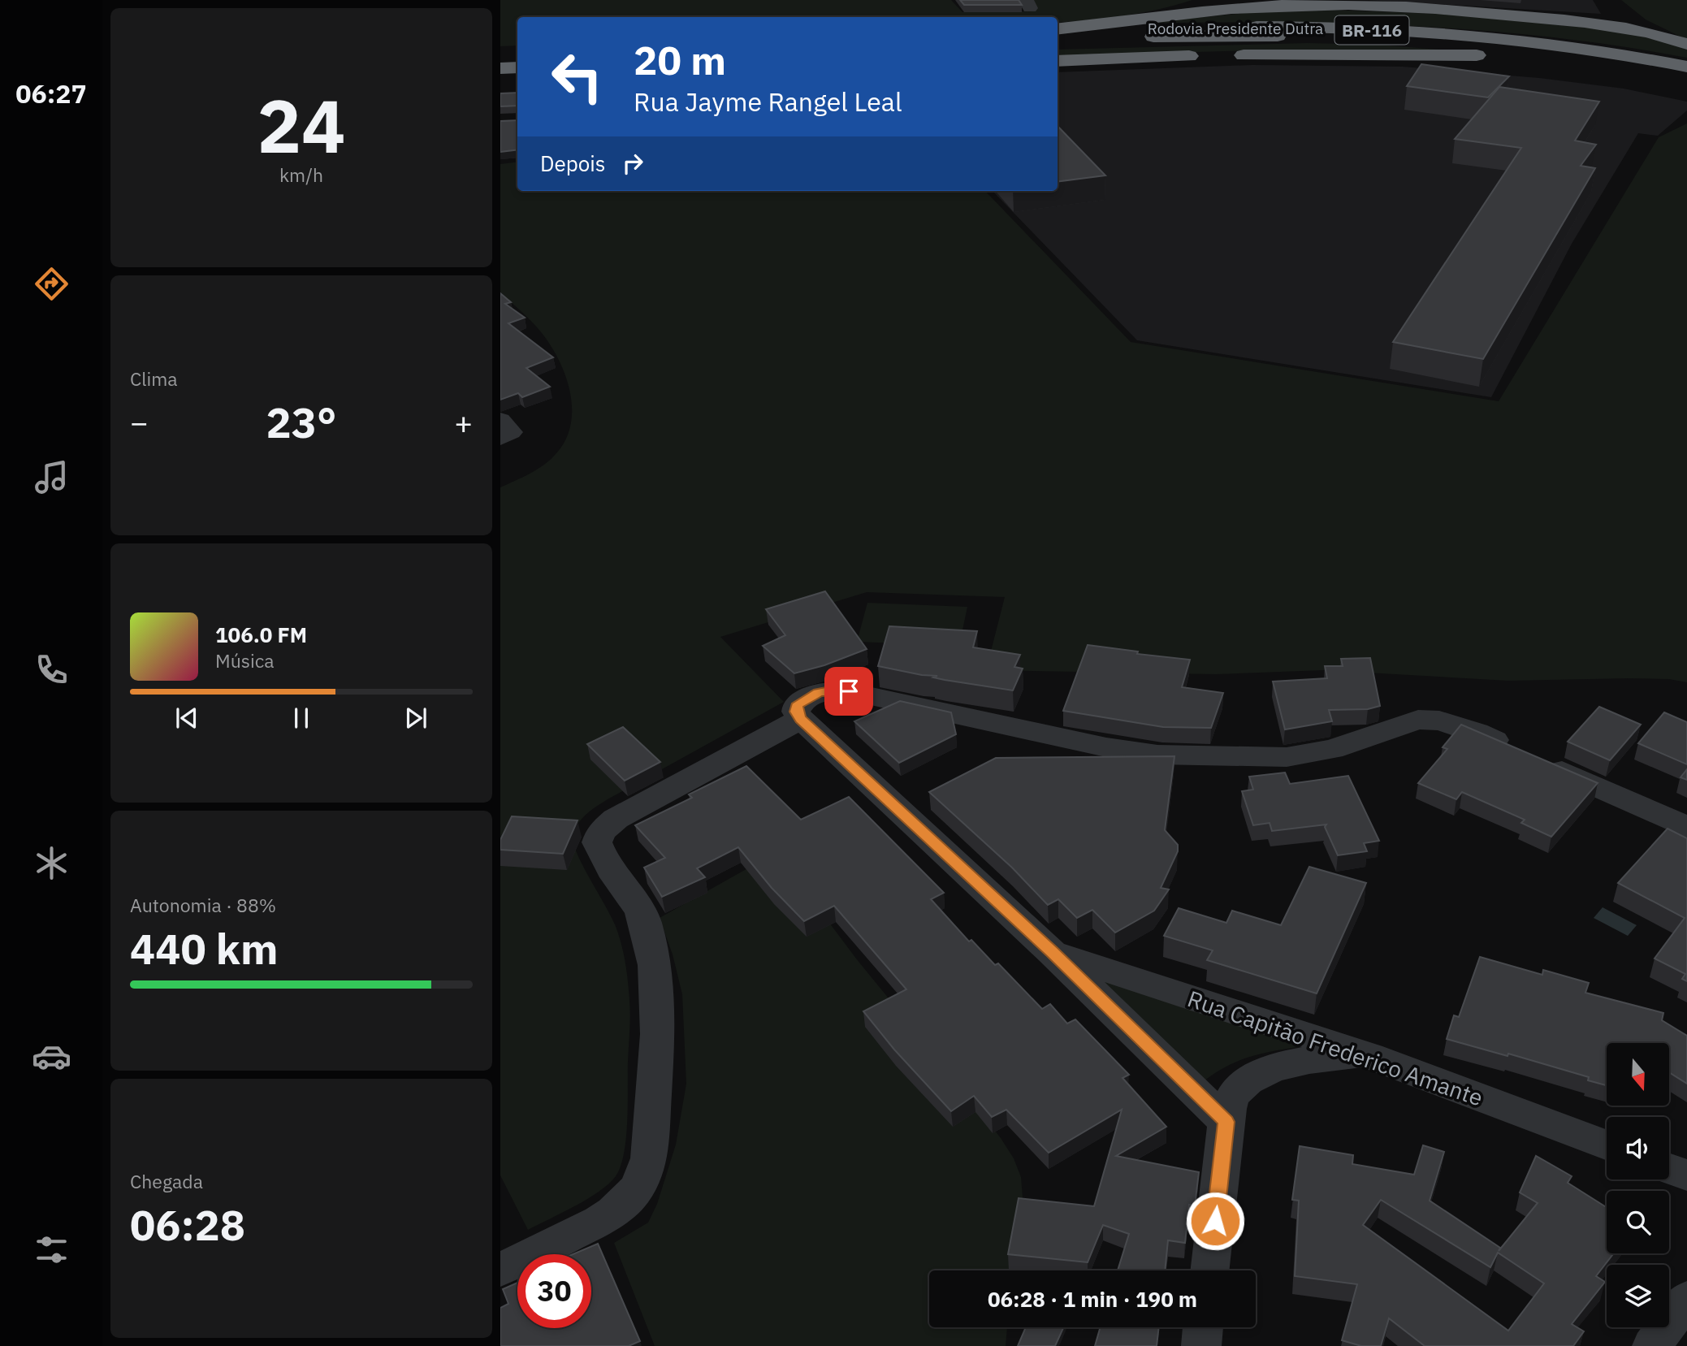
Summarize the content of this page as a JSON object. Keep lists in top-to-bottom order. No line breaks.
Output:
{"streets":{"highway":["Rodovia Presidente Dutra","BR-116"],"street":["Rua Capitão Frederico Amante"]},"north":"bottom","page":{"tabs":"06:27","tile":[["24","km/h"],"Clima",["Autonomia · 88%","440 km"],["Chegada","06:28"]],"turn":["20 m","Rua Jayme Rangel Leal"],"then":"Depois","heat":["−","23°","+"],"song":["106.0 FM","Música"],"limit":"30","trip":"06:28 · 1 min · 190 m"}}
